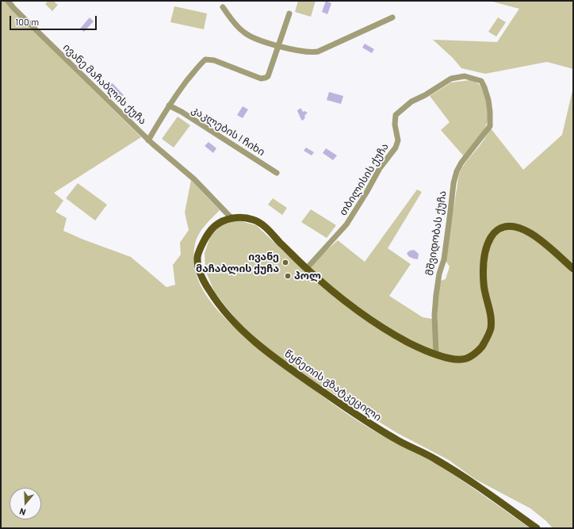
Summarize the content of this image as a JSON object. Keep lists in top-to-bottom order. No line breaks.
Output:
{"streets":{"main road":["წყნეთის გზატკეცილი"],"street":["ივანე მაჩაბლის ქუჩა","კაკლების I ჩიხი","თბილისის ქუჩა","მშვიდობას ქუჩა"]},"crossings":[["ივანე მაჩაბლის ქუჩა","წყნეთის გზატკეცილი"],["თბილისის ქუჩა","მშვიდობას ქუჩა"]],"places":["ივანე მაჩაბლის ქუჩა","პოლ"],"scale_bar":"100 m","north":"bottom"}
